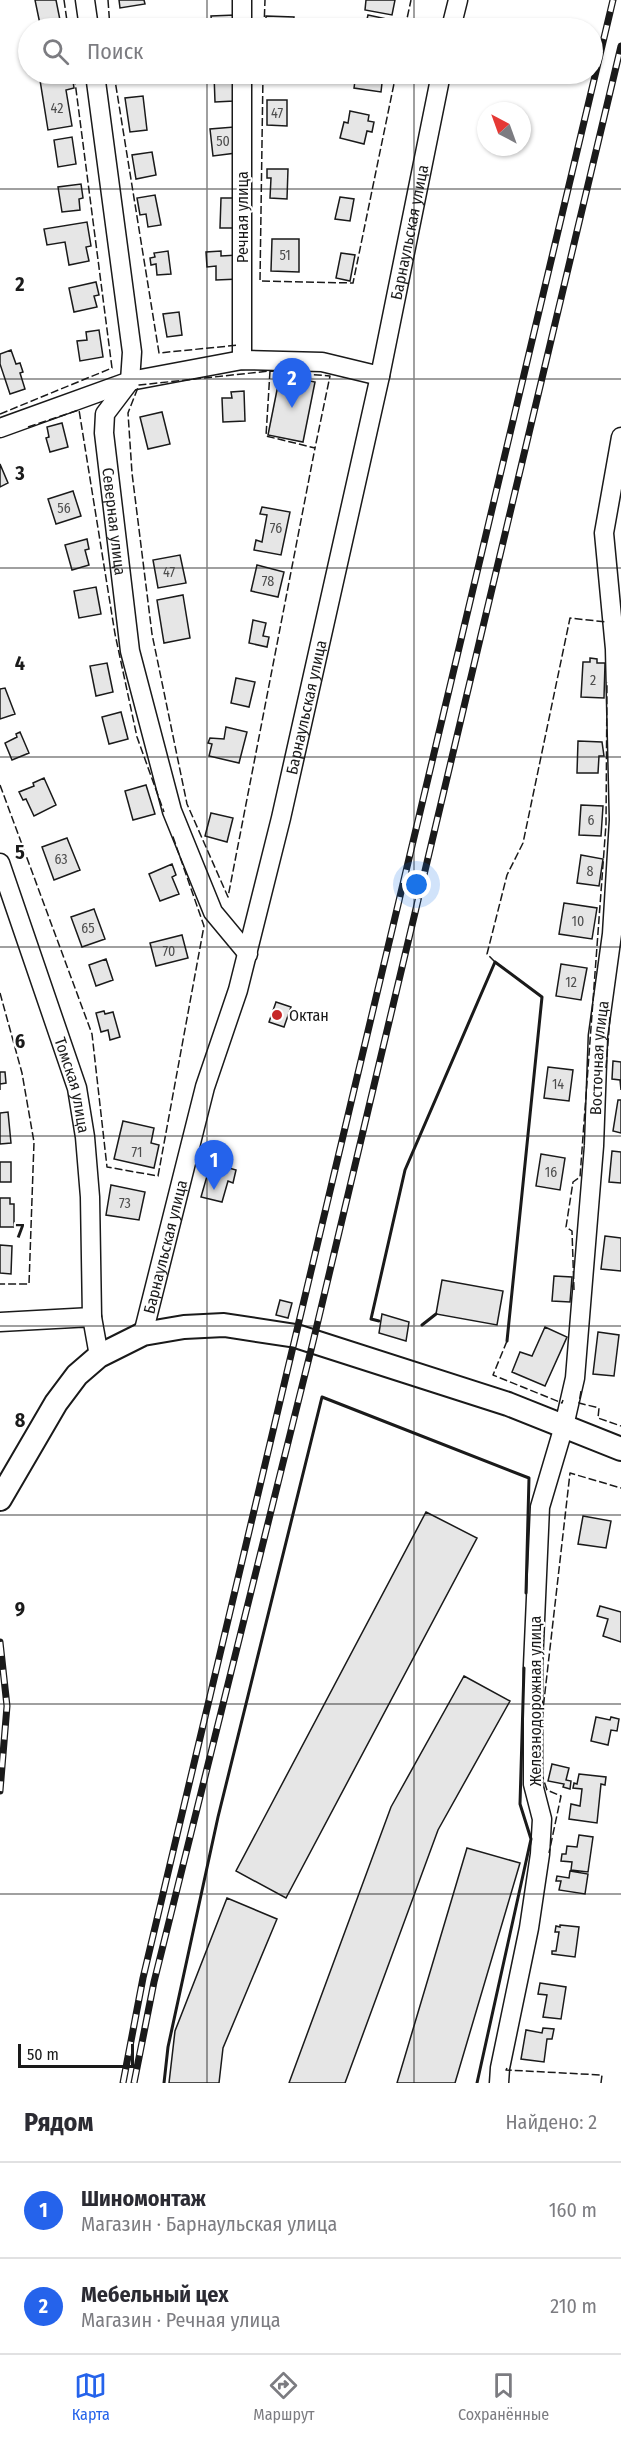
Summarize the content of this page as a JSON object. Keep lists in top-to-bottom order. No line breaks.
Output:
{"streets":{"street":["Речная улица","Барнаульская улица","Северная улица","Восточная улица","Томская улица","Железнодорожная улица"]},"crossings":[["Барнаульская улица","Северная улица"],["Восточная улица","Железнодорожная улица"]],"places":["Октан"],"house_numbers":["42","47","50","51","56","76","47","78","2","6","63","8","10","65","70","12","14","71","16","73"],"scale_bar":"50 m","north":"top left","page":{"search":"Поиск","pins":["2","1"],"scale":"50 m","heading":["Рядом","Найдено: 2"],"list":[{"mark":"1","name":"Шиномонтаж","note":"Магазин · Барнаульская улица","value":"160 m"},{"mark":"2","name":"Мебельный цех","note":"Магазин · Речная улица","value":"210 m"}],"nav":["Карта","Маршрут","Сохранённые"]},"grid":{"rows":["2","3","4","5","6","7","8","9"]}}
